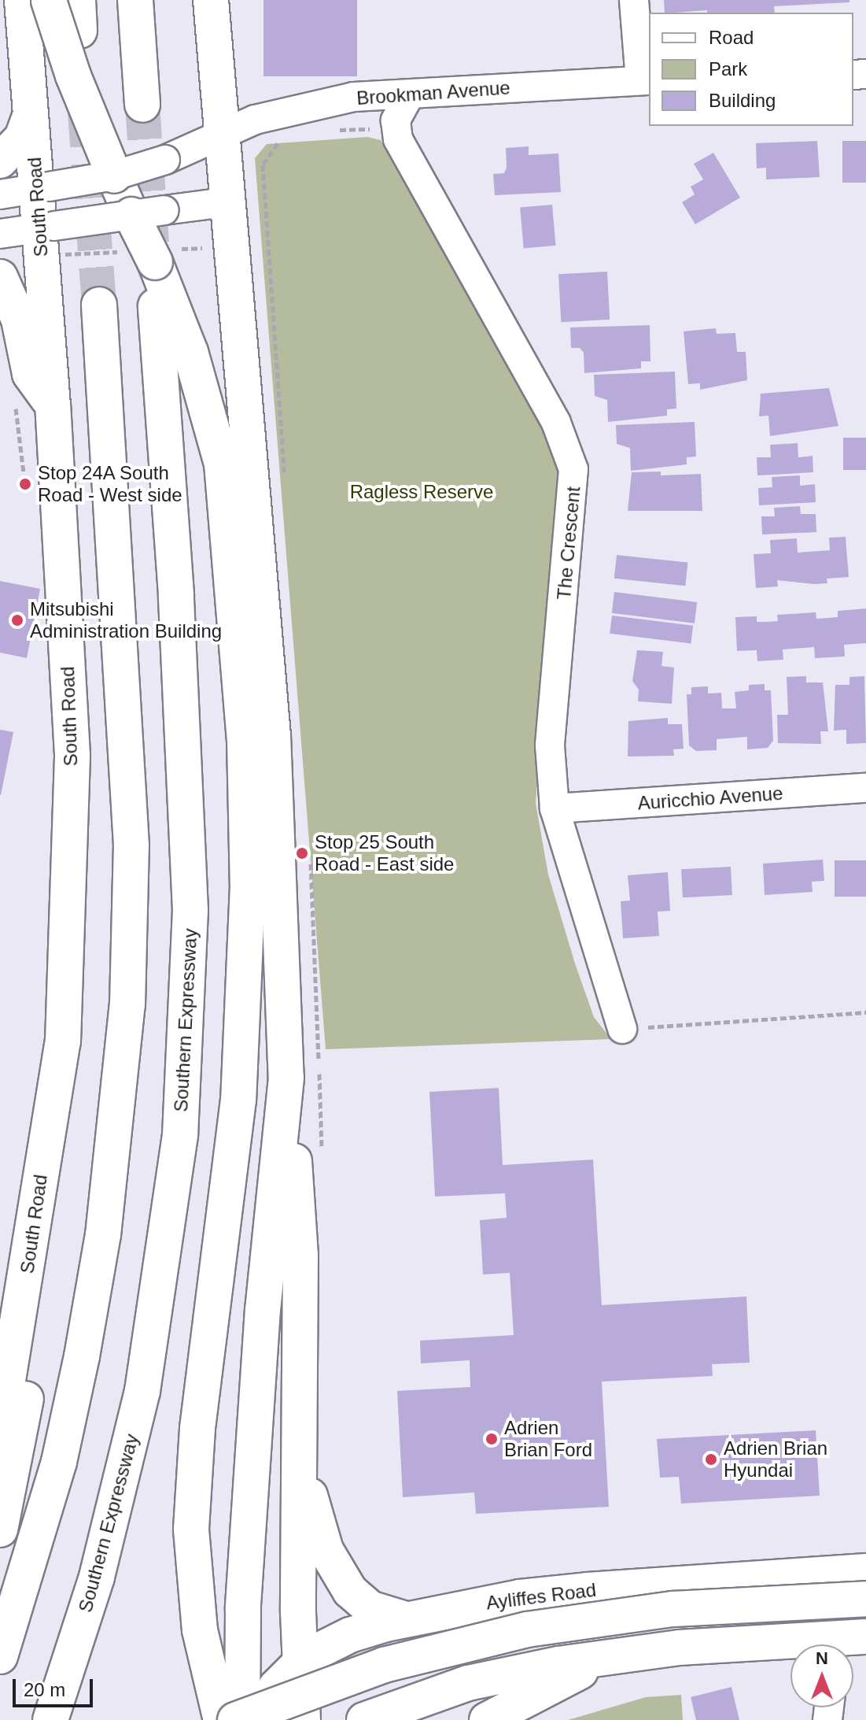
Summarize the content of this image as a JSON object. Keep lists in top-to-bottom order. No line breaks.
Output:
{"streets":{"main road":["South Road","Southern Expressway","Ayliffes Road"],"street":["Brookman Avenue","The Crescent","Auricchio Avenue"]},"crossings":[["Brookman Avenue","South Road"],["Brookman Avenue","The Crescent"],["The Crescent","Auricchio Avenue"]],"parks":["Ragless Reserve"],"places":["Stop 24A South Road - West side","Mitsubishi Administration Building","Stop 25 South Road - East side","Adrien Brian Ford","Adrien Brian Hyundai"],"legend":["Road","Park","Building"],"scale_bar":"20 m","north":"top"}
